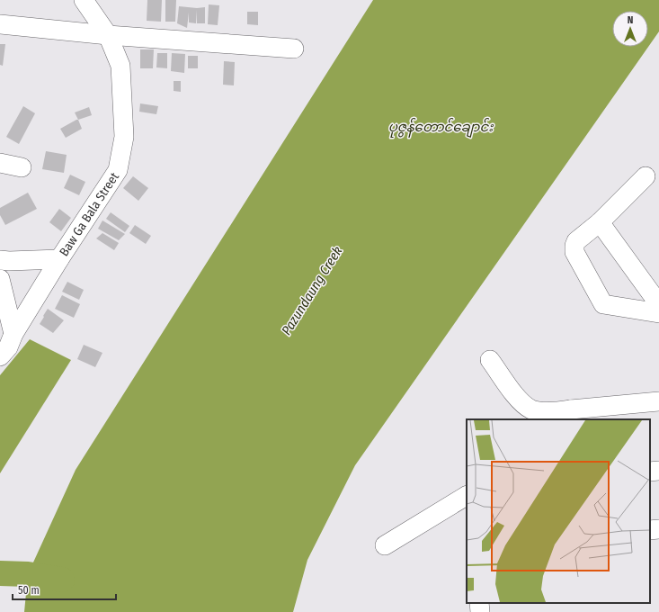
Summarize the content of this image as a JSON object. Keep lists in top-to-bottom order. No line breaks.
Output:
{"streets":{"street":["Baw Ga Bala Street"]},"water":["ပုဇွန်တောင်ချောင်း","Pazundaung Creek"],"scale_bar":"50 m","north":"top"}
